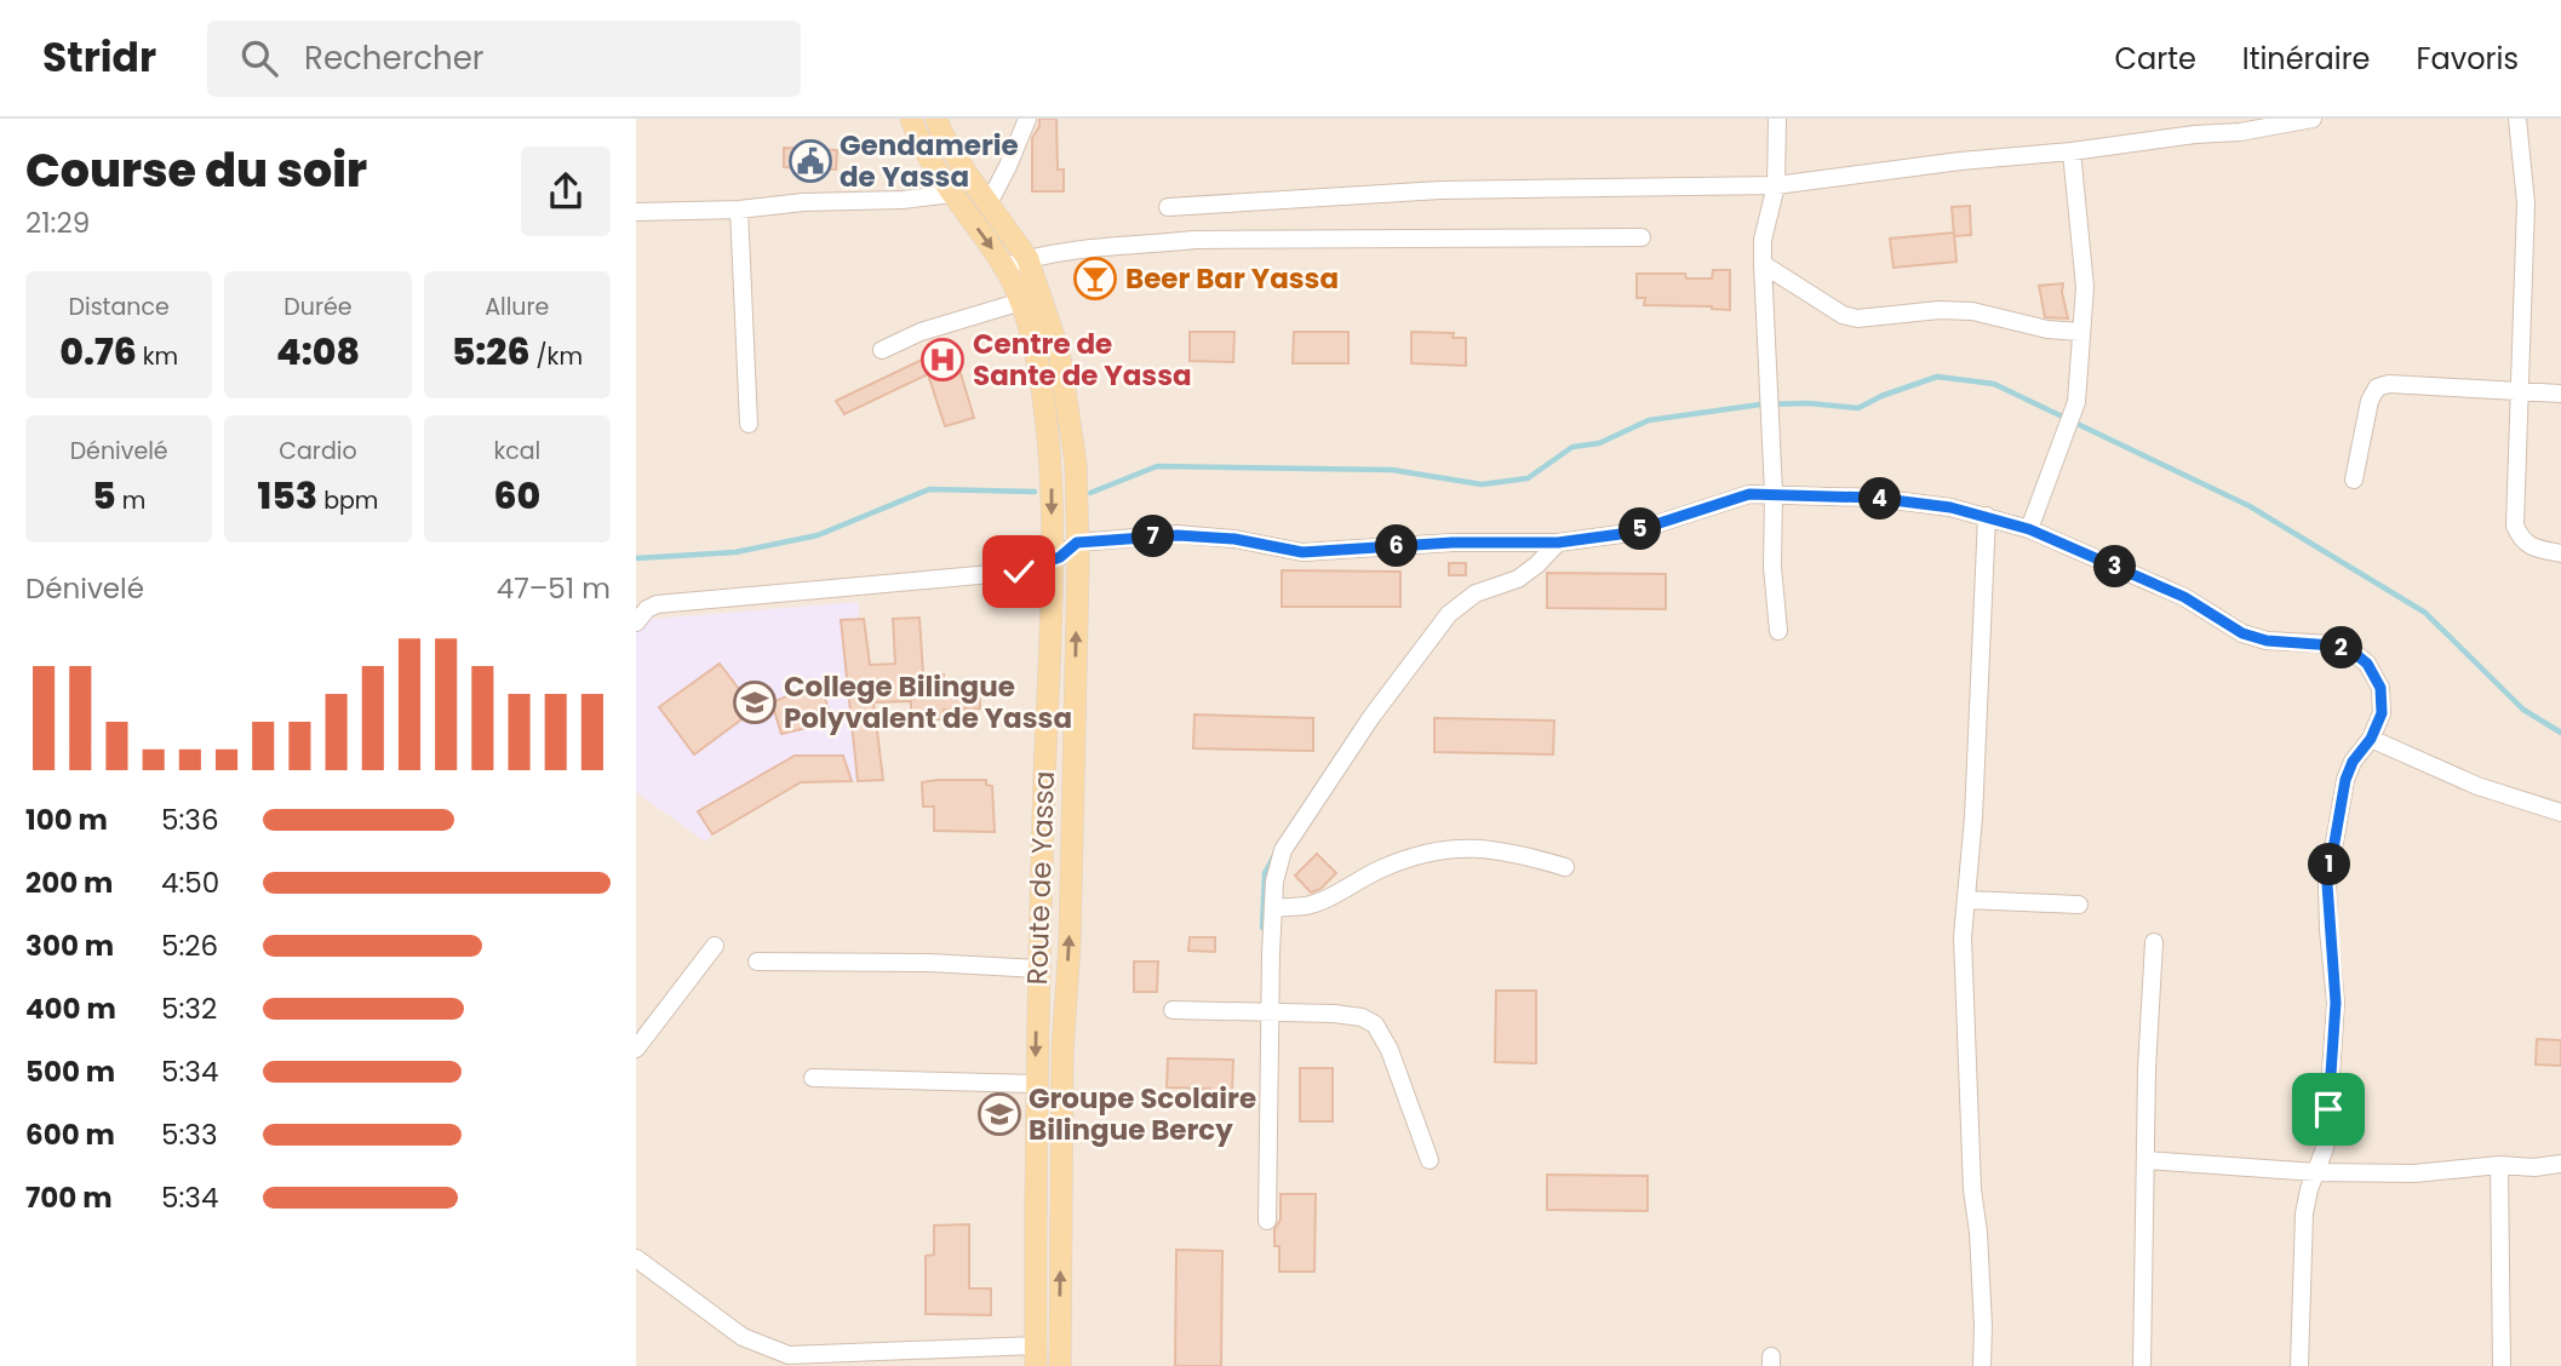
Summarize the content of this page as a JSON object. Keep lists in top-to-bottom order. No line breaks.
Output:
{"streets":{"main road":["Route de Yassa"]},"places":{"public building":["Gendamerie de Yassa"],"bar":["Beer Bar Yassa"],"hospital":["Centre de Sante de Yassa"],"school or university":["College Bilingue Polyvalent de Yassa","Groupe Scolaire Bilingue Bercy"]},"page":{"header":"Stridr","search":"Rechercher","nav":["Carte","Itinéraire","Favoris"],"heading":["Course du soir","21:29"],"stats":[["Distance","0.76 km"],["Durée","4:08"],["Allure","5:26 /km"],["Dénivelé","5 m"],["Cardio","153 bpm"],["kcal","60"]],"pins":["4","5","7","6","3","2","1"],"chart":["Dénivelé","47–51 m"],"list":[{"name":"100 m","note":"5:36"},{"name":"200 m","note":"4:50"},{"name":"300 m","note":"5:26"},{"name":"400 m","note":"5:32"},{"name":"500 m","note":"5:34"},{"name":"600 m","note":"5:33"},{"name":"700 m","note":"5:34"}]}}
